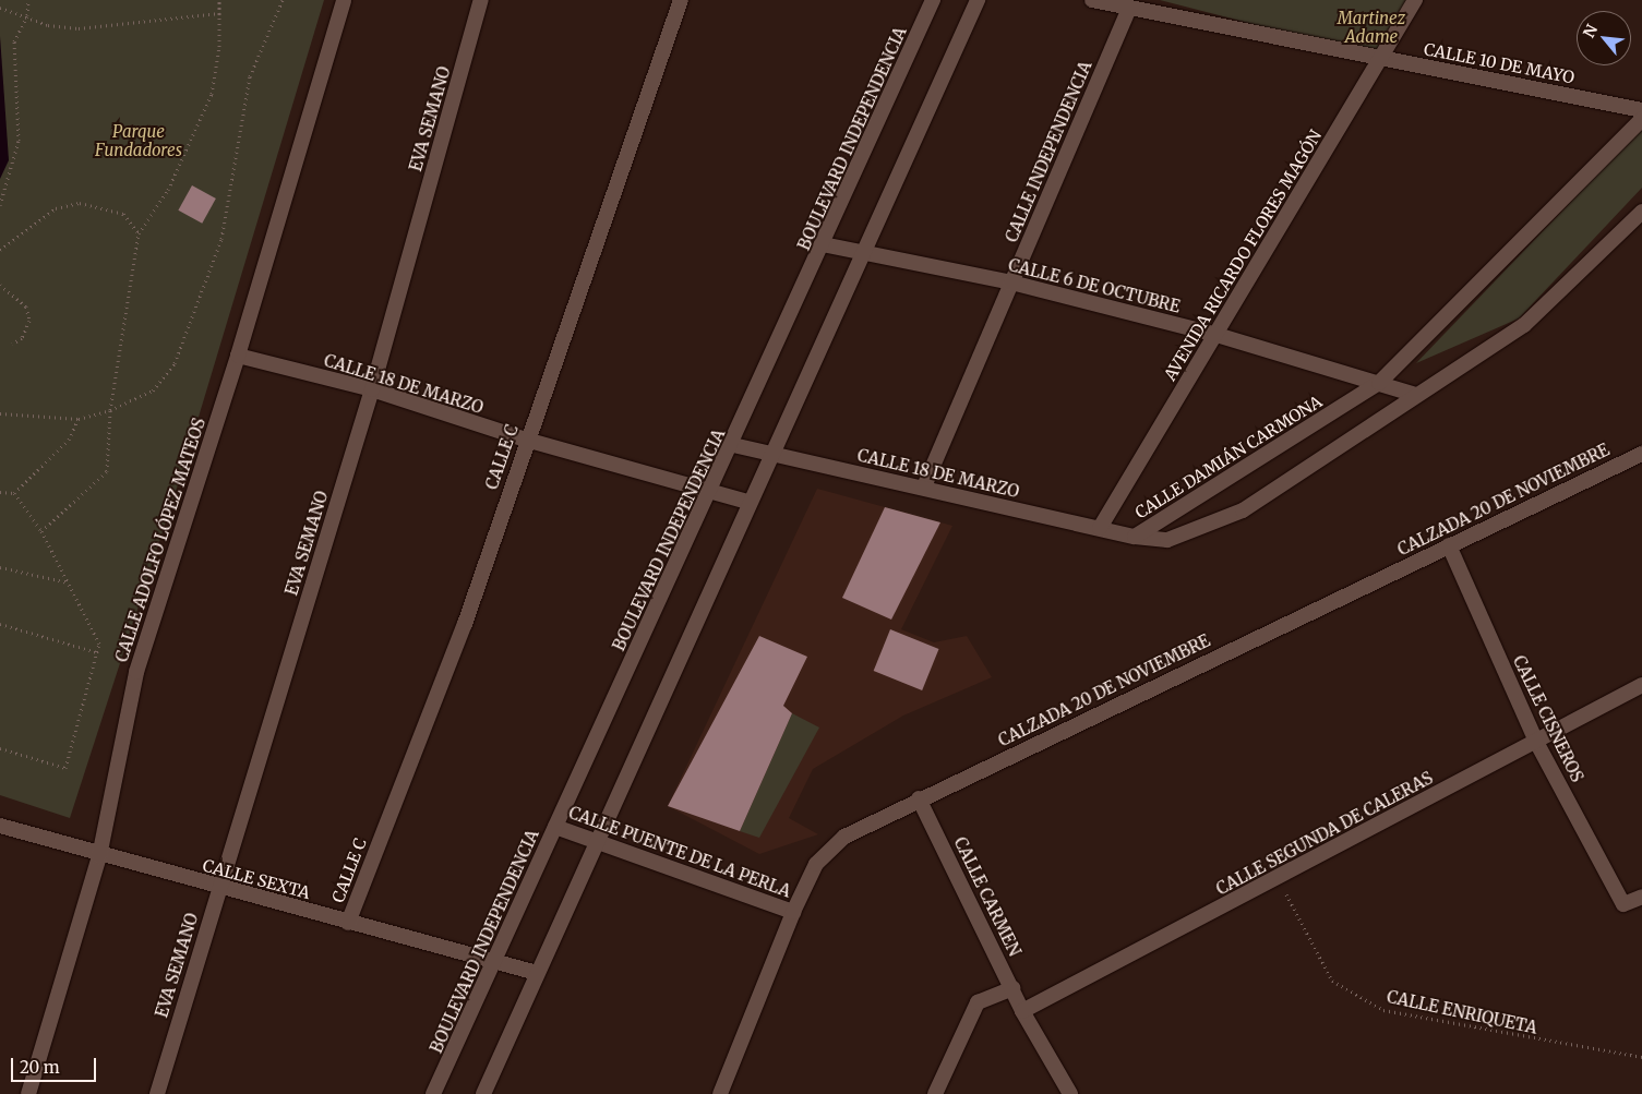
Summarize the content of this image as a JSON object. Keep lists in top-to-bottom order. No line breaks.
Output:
{"streets":{"street":["CALLE 10 DE MAYO","EVA SEMANO","BOULEVARD INDEPENDENCIA","CALLE INDEPENDENCIA","AVENIDA RICARDO FLORES MAGÓN","CALLE 6 DE OCTUBRE","CALLE 18 DE MARZO","CALLE C","CALLE DAMIÁN CARMONA","CALZADA 20 DE NOVIEMBRE","CALLE ADOLFO LÓPEZ MATEOS","CALLE CISNEROS","CALLE SEGUNDA DE CALERAS","CALLE PUENTE DE LA PERLA","CALLE SEXTA","CALLE CARMEN"],"path":["CALLE ENRIQUETA"]},"crossings":[["CALLE 10 DE MAYO","CALLE INDEPENDENCIA"],["CALLE 10 DE MAYO","AVENIDA RICARDO FLORES MAGÓN"],["EVA SEMANO","CALLE 18 DE MARZO"],["EVA SEMANO","CALLE SEXTA"],["BOULEVARD INDEPENDENCIA","CALLE 6 DE OCTUBRE"],["BOULEVARD INDEPENDENCIA","CALLE 18 DE MARZO"],["BOULEVARD INDEPENDENCIA","CALLE PUENTE DE LA PERLA"],["BOULEVARD INDEPENDENCIA","CALLE SEXTA"],["CALLE INDEPENDENCIA","CALLE 6 DE OCTUBRE"],["CALLE INDEPENDENCIA","CALLE 18 DE MARZO"],["AVENIDA RICARDO FLORES MAGÓN","CALLE 6 DE OCTUBRE"],["AVENIDA RICARDO FLORES MAGÓN","CALLE 18 DE MARZO"],["CALLE 6 DE OCTUBRE","CALLE DAMIÁN CARMONA"],["CALLE 18 DE MARZO","CALLE C"],["CALLE 18 DE MARZO","CALLE DAMIÁN CARMONA"],["CALLE 18 DE MARZO","CALLE ADOLFO LÓPEZ MATEOS"],["CALLE C","CALLE SEXTA"],["CALZADA 20 DE NOVIEMBRE","CALLE CISNEROS"],["CALZADA 20 DE NOVIEMBRE","CALLE PUENTE DE LA PERLA"],["CALZADA 20 DE NOVIEMBRE","CALLE CARMEN"],["CALLE ADOLFO LÓPEZ MATEOS","CALLE SEXTA"],["CALLE CISNEROS","CALLE SEGUNDA DE CALERAS"],["CALLE SEGUNDA DE CALERAS","CALLE CARMEN"],["CALLE SEGUNDA DE CALERAS","CALLE ENRIQUETA"]],"parks":["Martinez Adame","Parque Fundadores"],"scale_bar":"20 m","north":"top left"}
